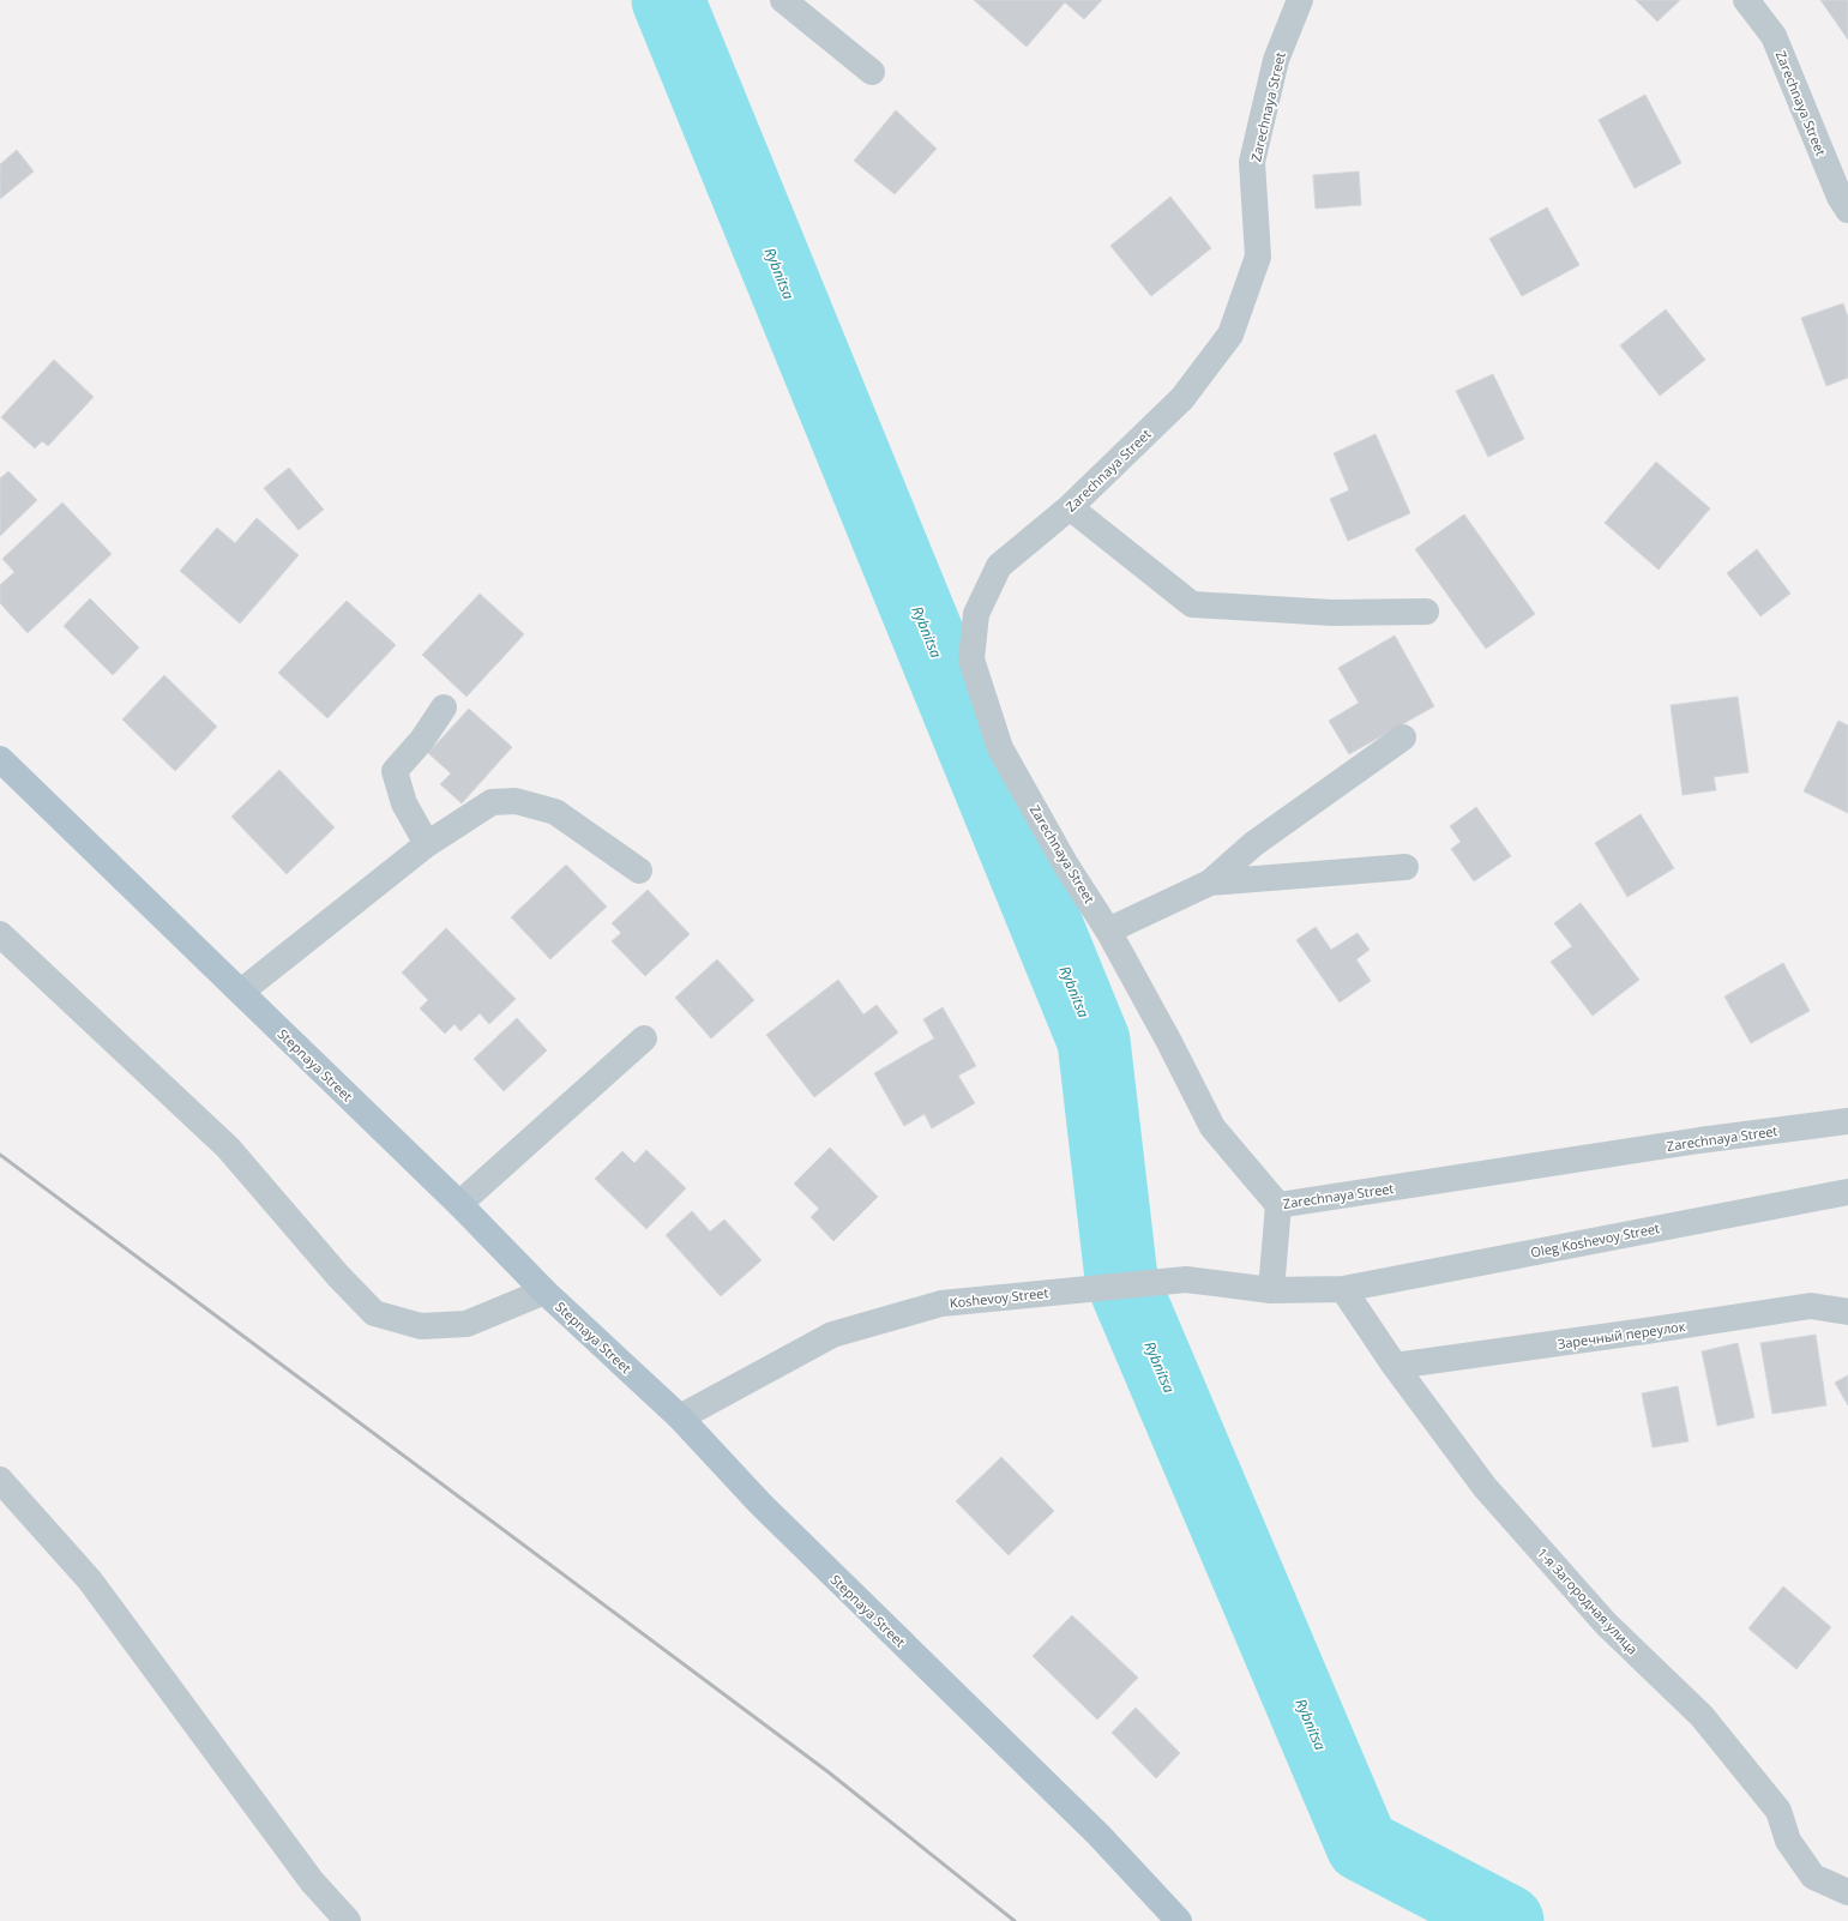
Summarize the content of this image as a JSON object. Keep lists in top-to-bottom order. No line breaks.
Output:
{"streets":{"main road":["Stepnaya Street"],"street":["Zarechnaya Street","Oleg Koshevoy Street","Koshevoy Street","Заречный переулок","1-я Загородная улица"]},"crossings":[["Stepnaya Street","Koshevoy Street"],["Oleg Koshevoy Street","Koshevoy Street"],["Oleg Koshevoy Street","1-я Загородная улица"],["Koshevoy Street","1-я Загородная улица"],["Заречный переулок","1-я Загородная улица"]],"water":["Rybnitsa"]}
